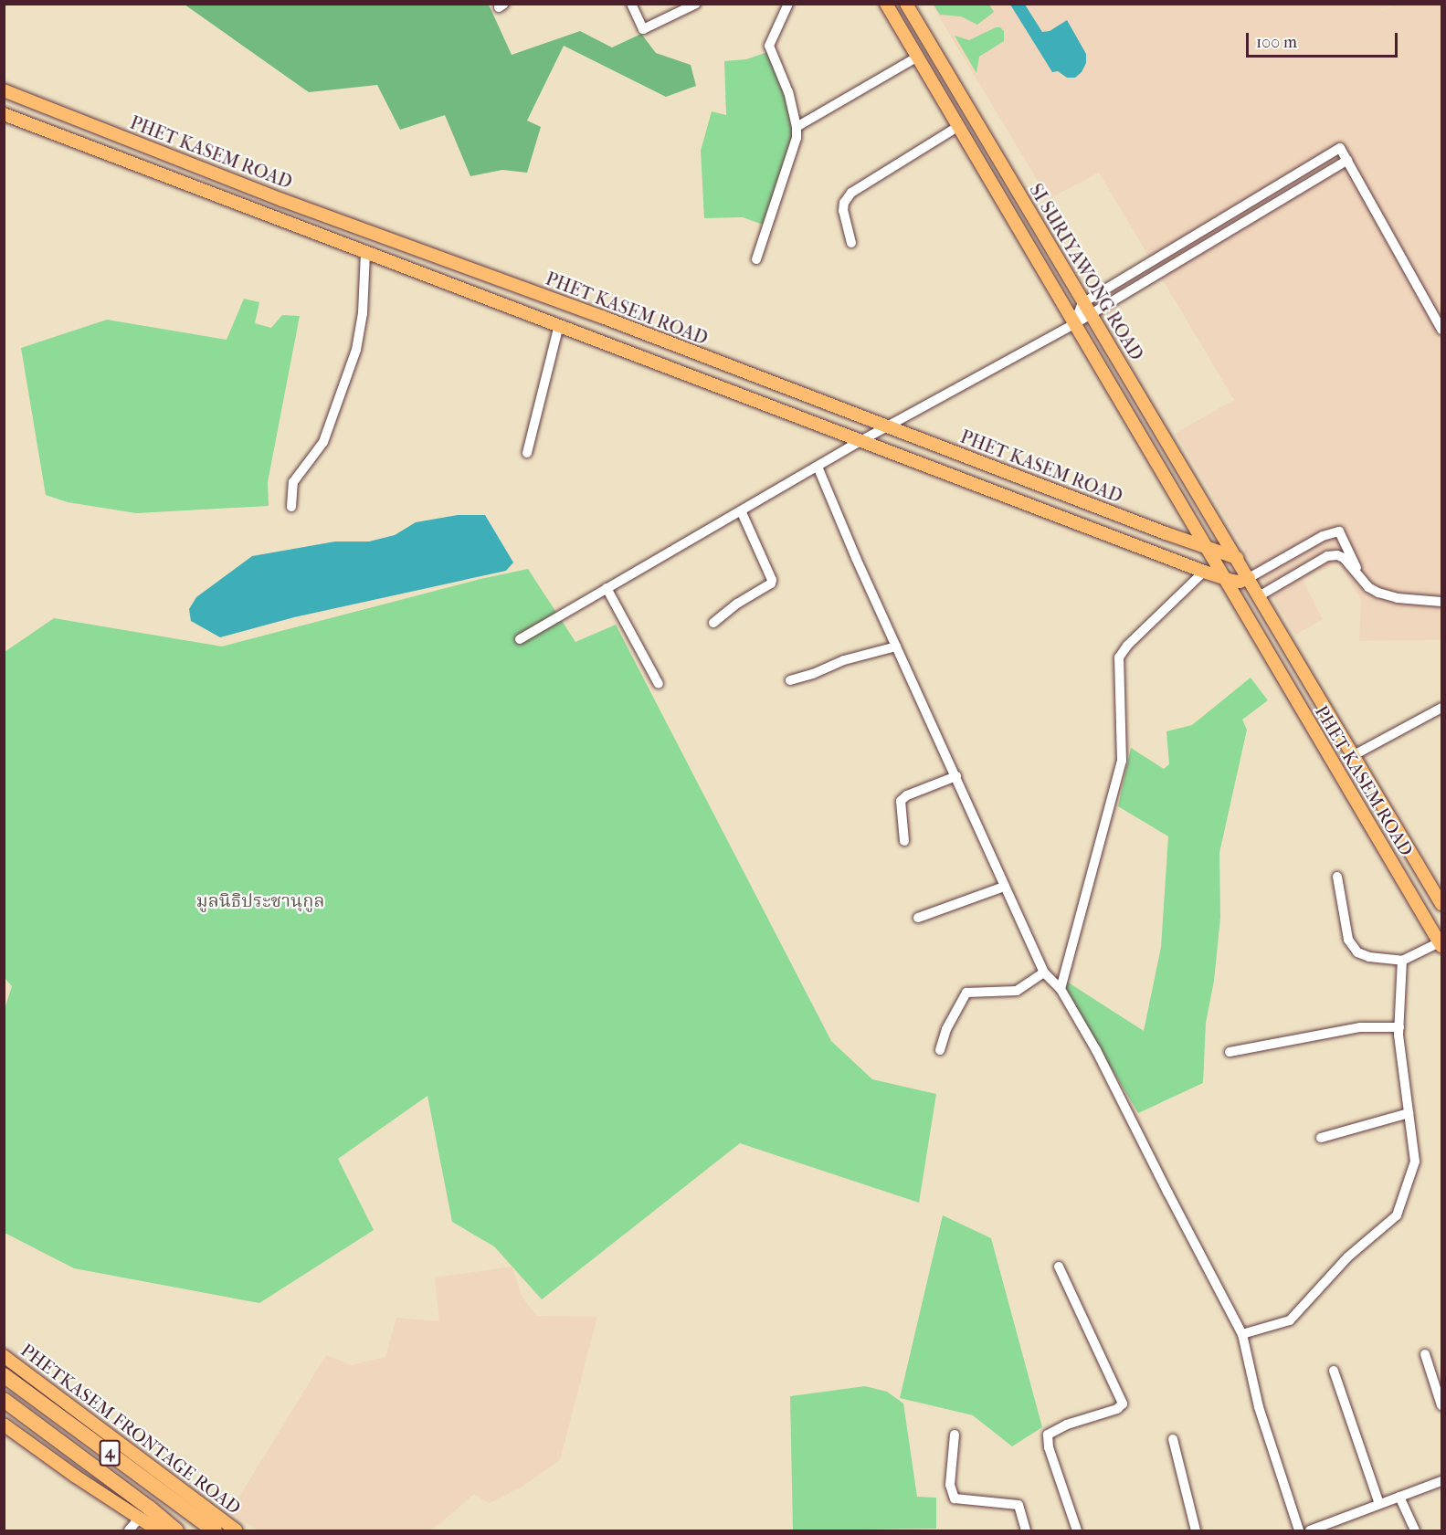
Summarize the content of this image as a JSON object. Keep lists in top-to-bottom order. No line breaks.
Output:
{"streets":{"highway":["4"],"main road":["PHET KASEM ROAD","SI SURIYAWONG ROAD","PHETKASEM FRONTAGE ROAD"]},"crossings":[["PHET KASEM ROAD","SI SURIYAWONG ROAD"]],"parks":["มูลนิธิประชานุกูล"],"scale_bar":"100 m"}
